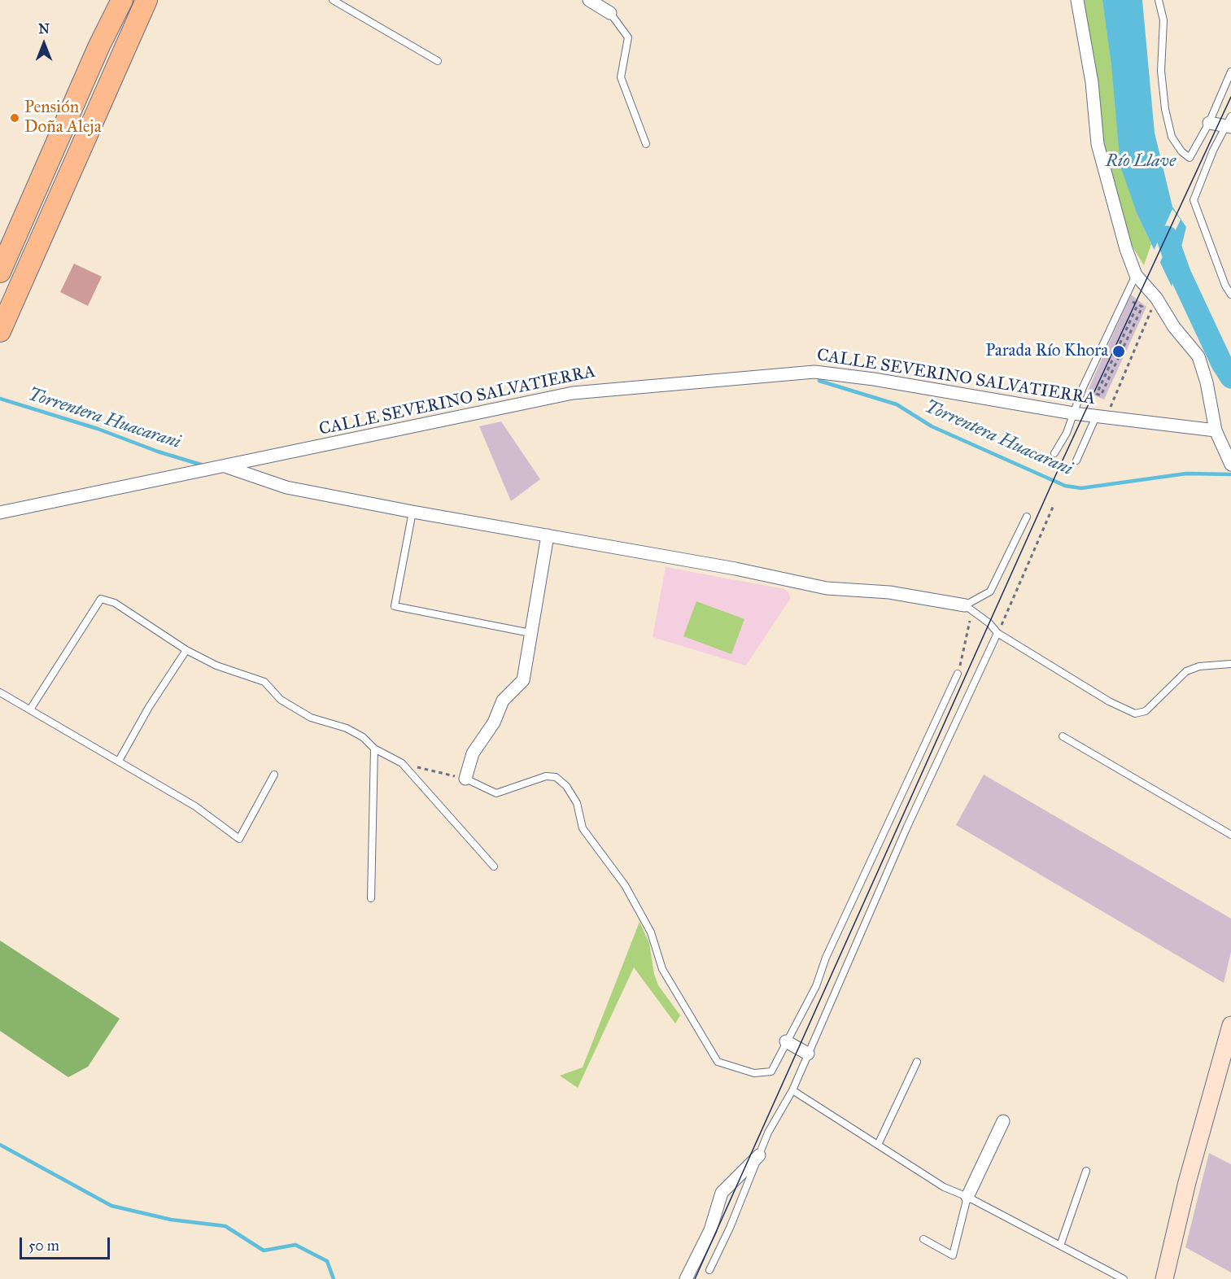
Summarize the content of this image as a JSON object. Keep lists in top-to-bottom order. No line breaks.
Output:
{"streets":{"street":["CALLE SEVERINO SALVATIERRA"]},"water":["Río Llave","Torrentera Huacarani"],"places":["Pensión Doña Aleja","Parada Río Khora"],"scale_bar":"50 m","north":"top"}
